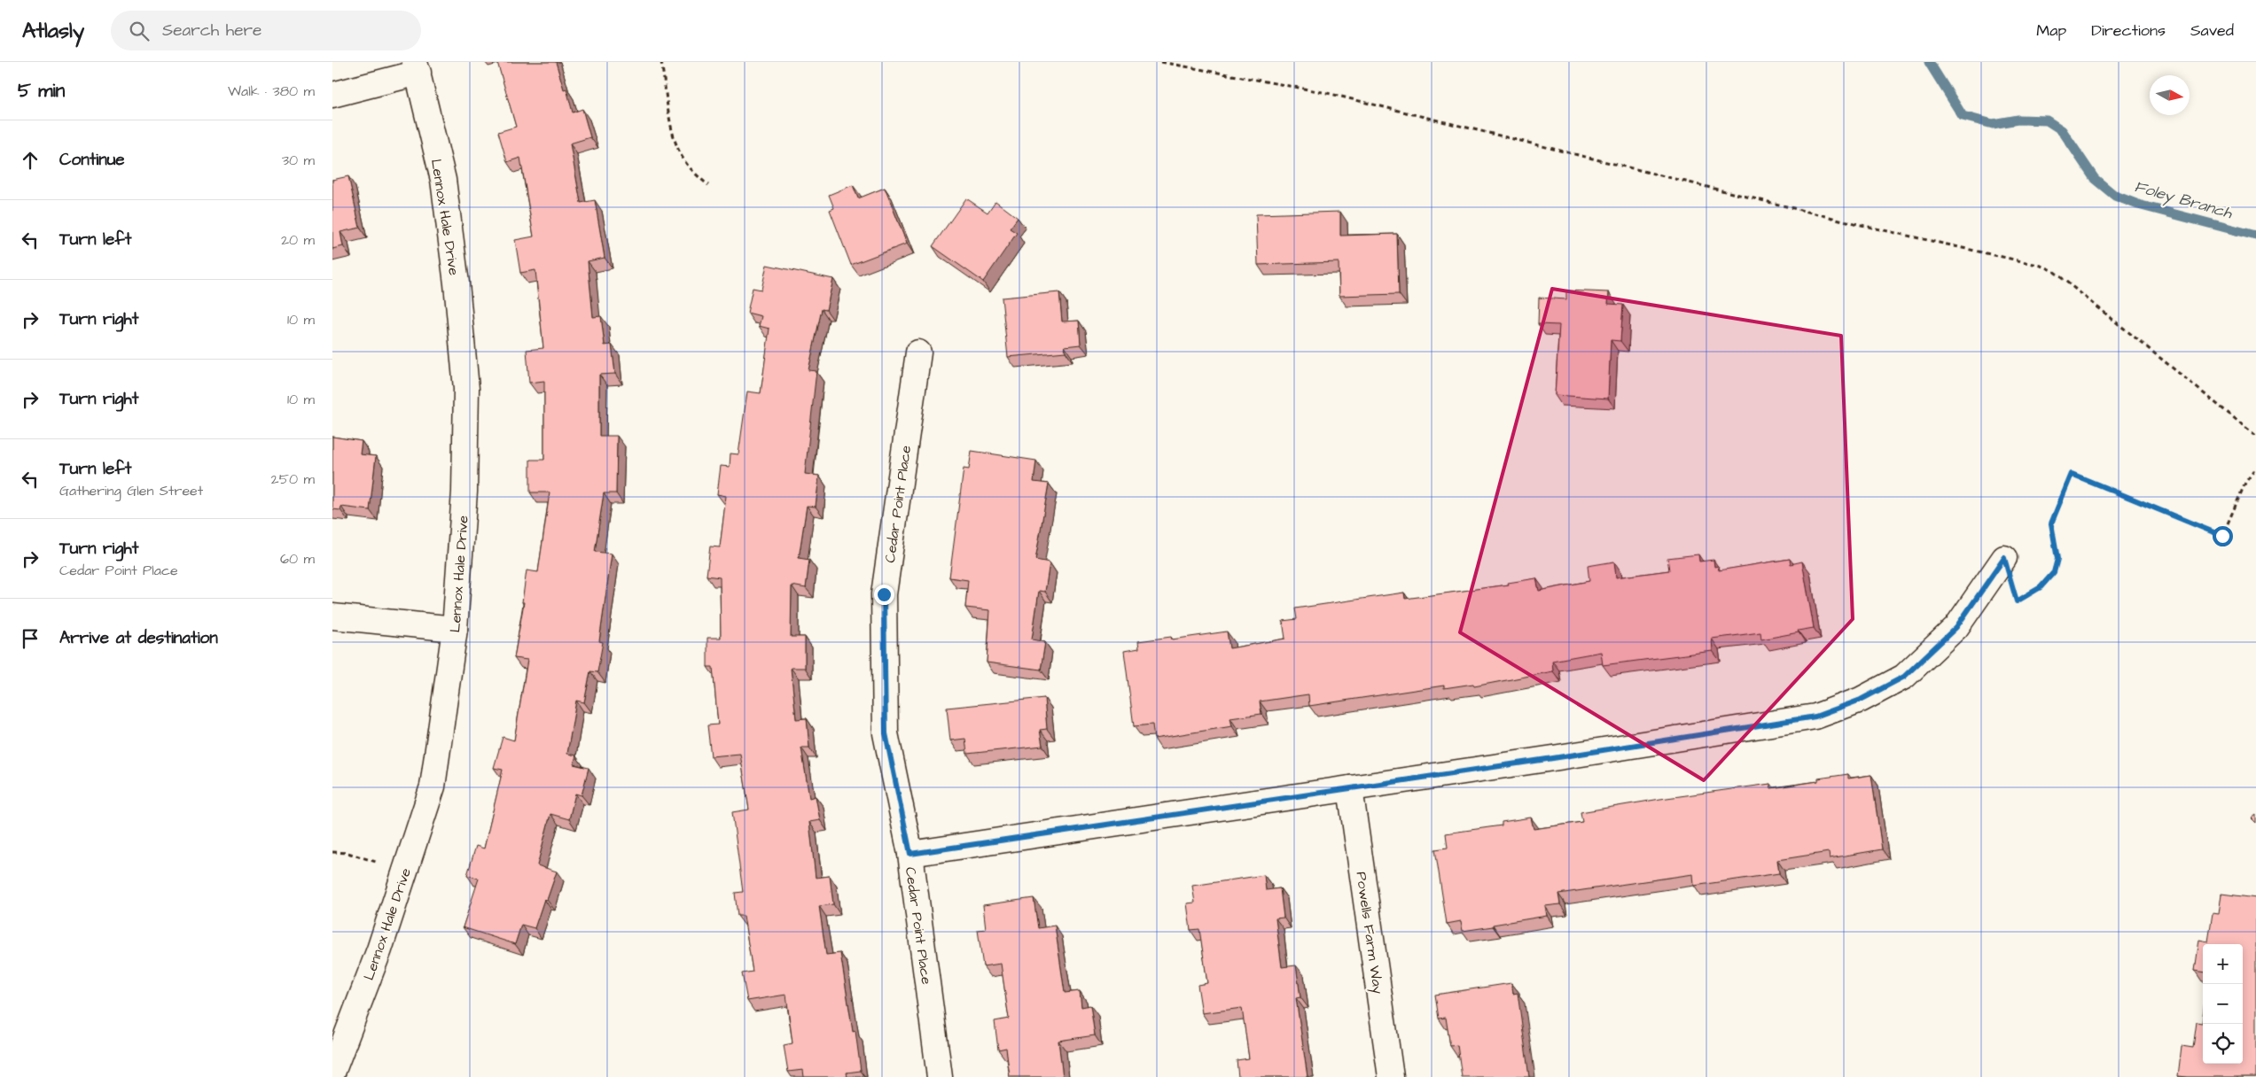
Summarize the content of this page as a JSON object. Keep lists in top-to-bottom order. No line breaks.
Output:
{"streets":{"street":["Lennox Hale Drive","Cedar Point Place","Powells Farm Way"]},"water":["Foley Branch"],"north":"right","page":{"header":"Atlasly","search":"Search here","nav":["Map","Directions","Saved"],"heading":["5 min","Walk · 380 m"],"list":[["Continue","30 m"],["Turn left","20 m"],["Turn right","10 m"],["Turn right","10 m"],["Turn left","Gathering Glen Street","250 m"],["Turn right","Cedar Point Place","60 m"],"Arrive at destination"],"map_buttons":["+","−"]}}
